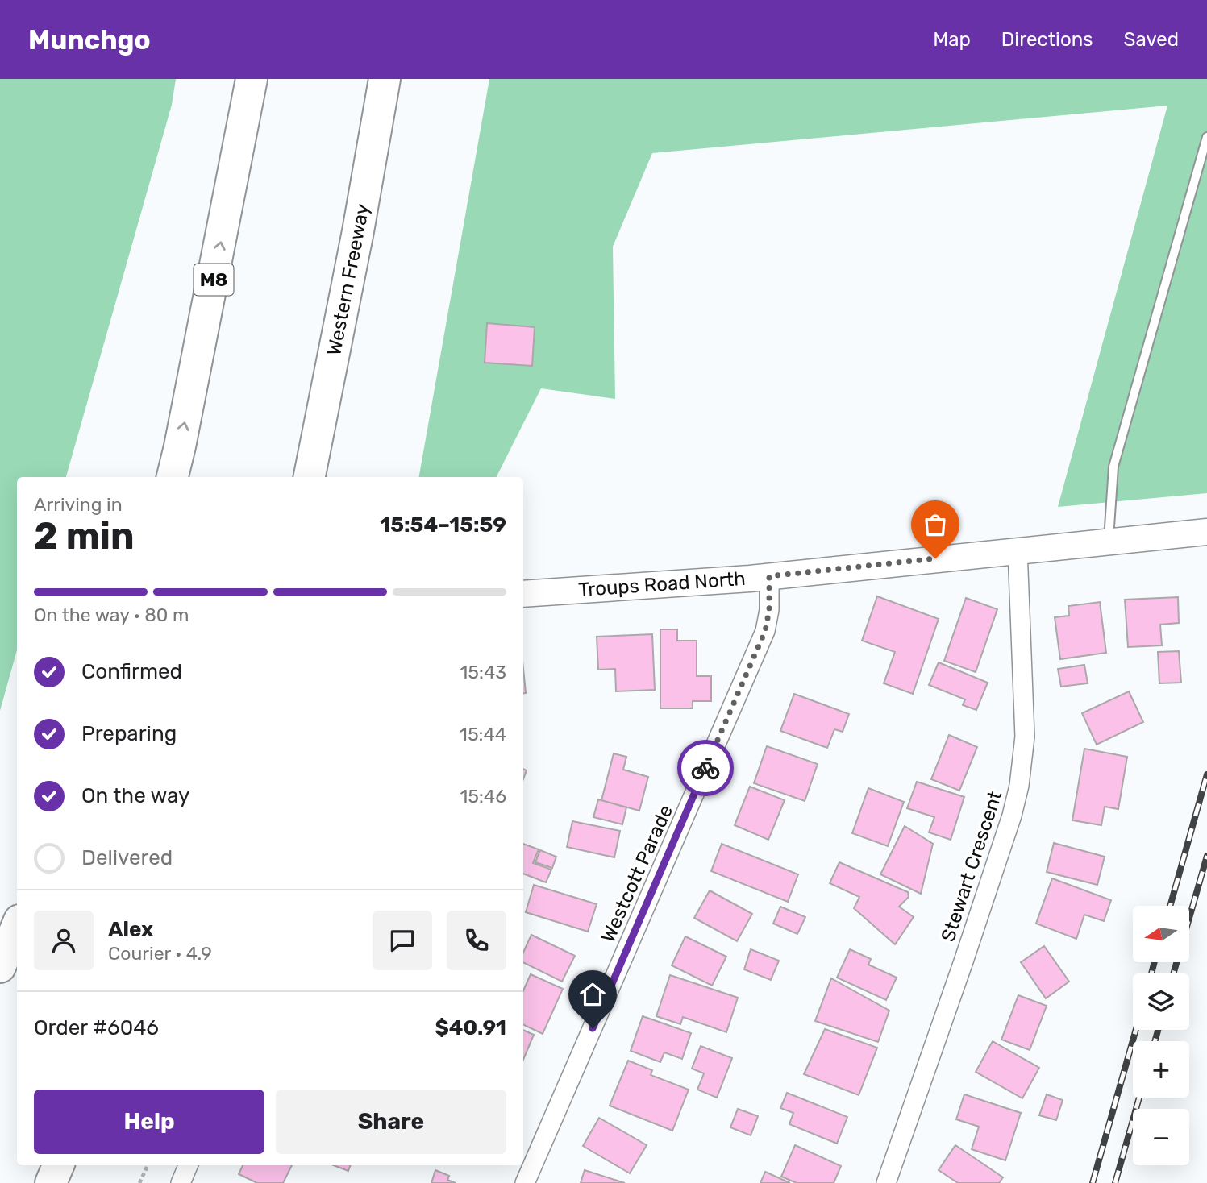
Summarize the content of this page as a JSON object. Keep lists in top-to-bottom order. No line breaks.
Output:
{"streets":{"highway":["M8","Western Freeway"],"street":["Troups Road North","Stewart Crescent","Westcott Parade"]},"crossings":[["Troups Road North","Stewart Crescent"],["Troups Road North","Westcott Parade"]],"north":"left","page":{"header":"Munchgo","nav":["Map","Directions","Saved"],"heading":["2 min","Arriving in","15:54–15:59"],"panel":["Alex","Courier · 4.9","Order #6046","$40.91"],"bar":"On the way · 80 m","list":[["Confirmed","15:43"],["Preparing","15:44"],["On the way","15:46"],"Delivered"],"map_buttons":["+","−"],"buttons":["Help","Share"]}}
